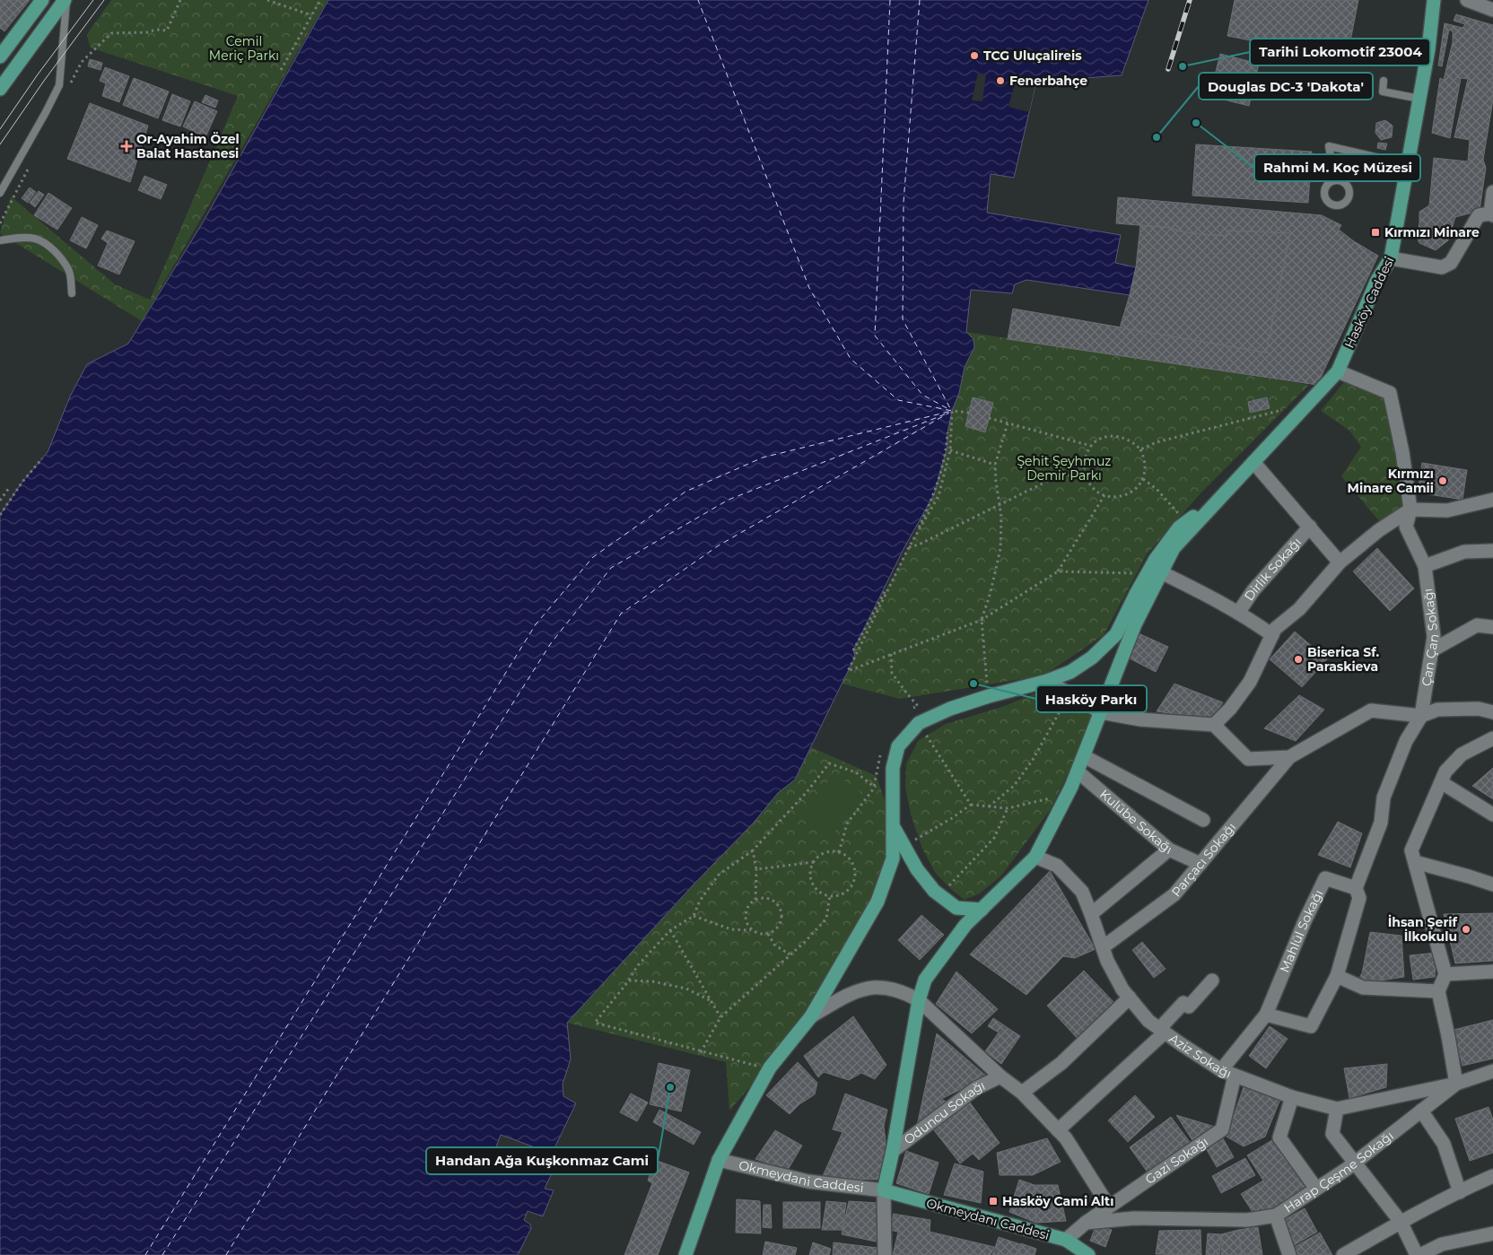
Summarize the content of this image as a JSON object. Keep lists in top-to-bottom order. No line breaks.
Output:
{"streets":{"main road":["Hasköy Caddesi","Okmeydanı Caddesi"],"street":["Dirlik Sokağı","Çan Çan Sokağı","Kulübe Sokağı","Parçacı Sokağı","Mahlül Sokağı","Aziz Sokağı","Oduncu Sokağı","Gazi Sokağı","Harap Çeşme Sokağı","Okmeydani Caddesi"]},"crossings":[["Hasköy Caddesi","Çan Çan Sokağı"],["Kulübe Sokağı","Parçacı Sokağı"],["Parçacı Sokağı","Aziz Sokağı"],["Aziz Sokağı","Gazi Sokağı"],["Aziz Sokağı","Harap Çeşme Sokağı"],["Gazi Sokağı","Harap Çeşme Sokağı"],["Okmeydani Caddesi","Okmeydanı Caddesi"]],"parks":["Cemil Meriç Parkı","Şehit Şeyhmuz Demir Parkı"],"places":{"other":["TCG Uluçalireis","Tarihi Lokomotif 23004","Fenerbahçe","Rahmi M. Koç Müzesi","Douglas DC-3 'Dakota'","Kırmızı Minare Camii","Biserica Sf. Paraskieva","Hasköy Parkı","İhsan Şerif İlkokulu","Handan Ağa Kuşkonmaz Cami"],"health":["Or-Ayahim Özel Balat Hastanesi"],"transit":["Kırmızı Minare","Hasköy Cami Altı"]}}
